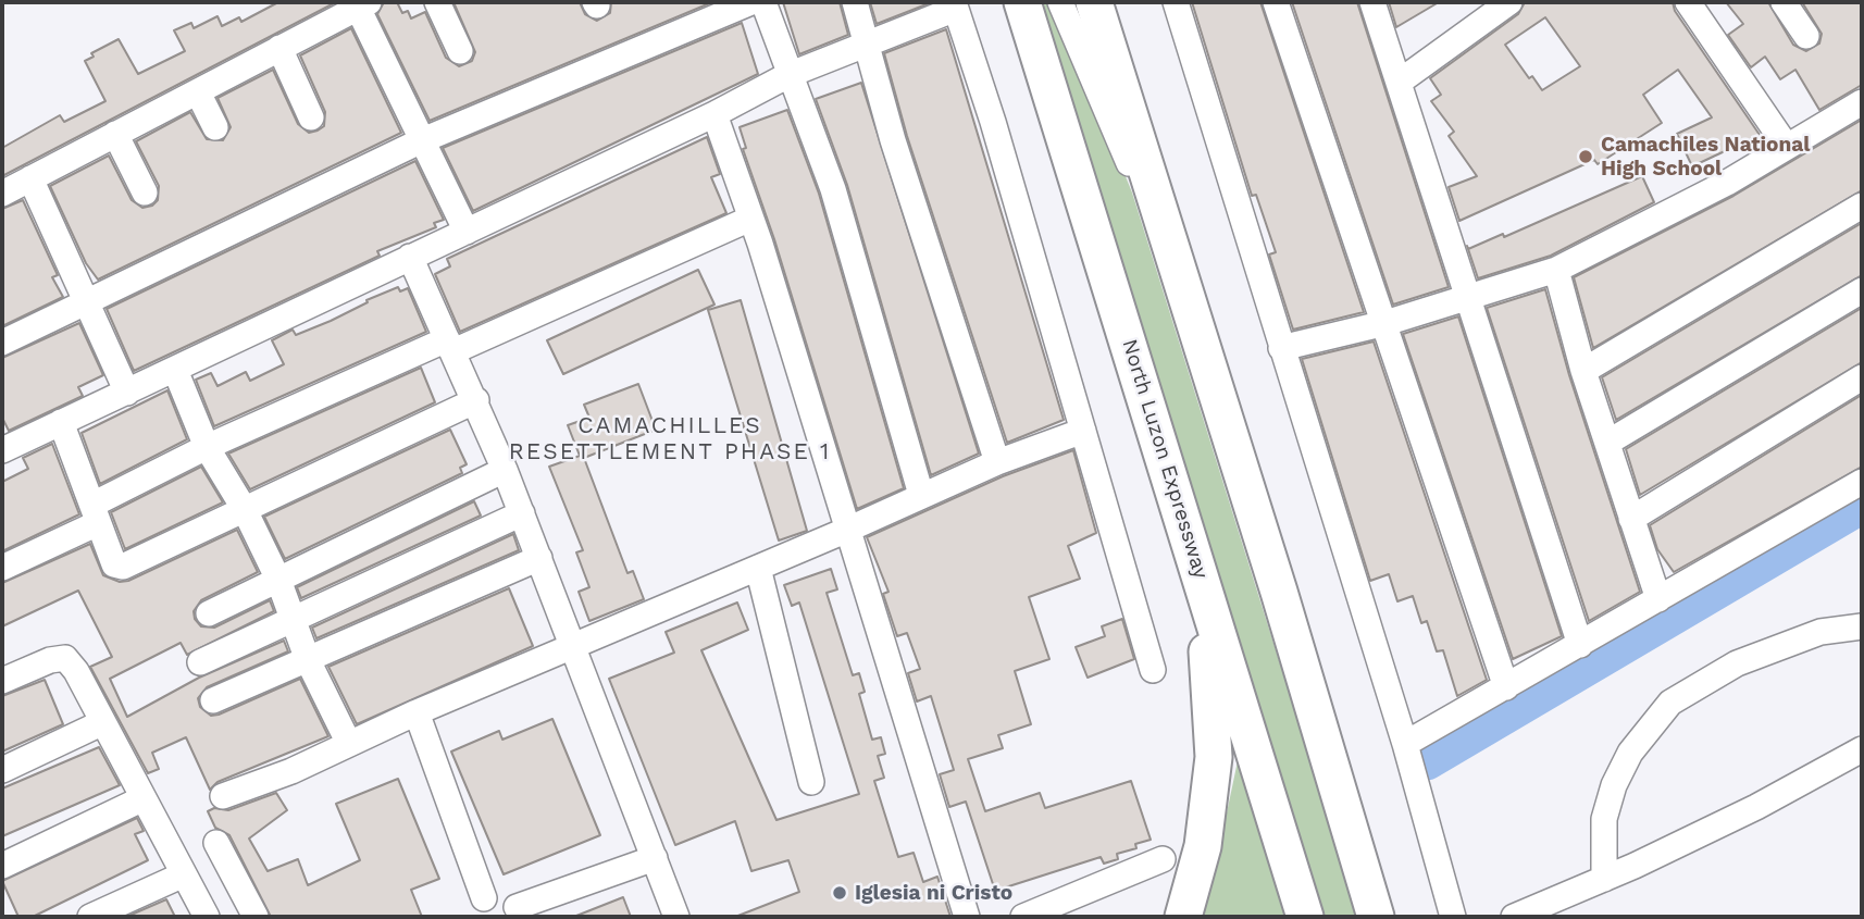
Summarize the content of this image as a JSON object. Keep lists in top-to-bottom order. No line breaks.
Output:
{"streets":{"highway":["North Luzon Expressway"]},"districts":["CAMACHILLES RESETTLEMENT PHASE 1"],"places":["Camachiles National High School","Iglesia ni Cristo"]}
